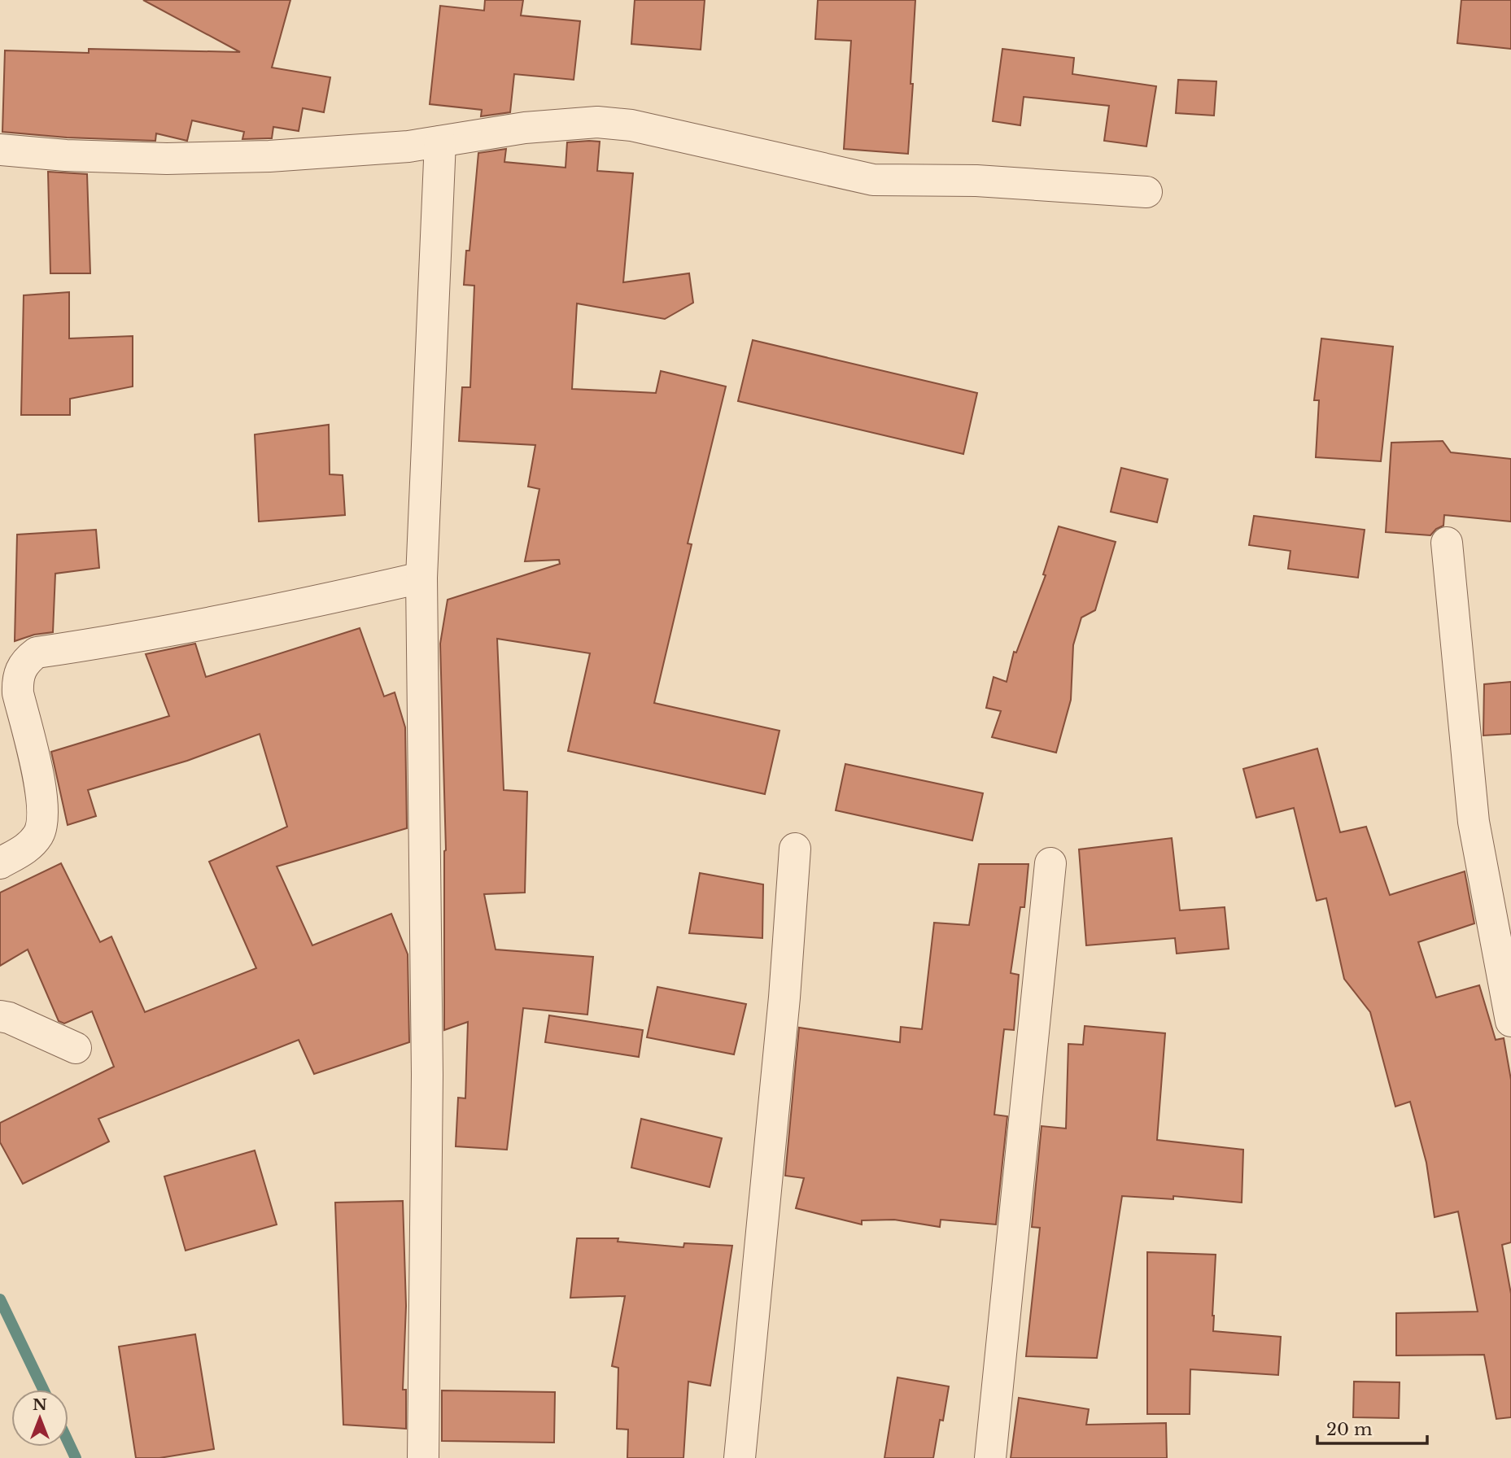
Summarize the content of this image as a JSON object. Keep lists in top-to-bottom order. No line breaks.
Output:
{"scale_bar":"20 m","north":"top"}
